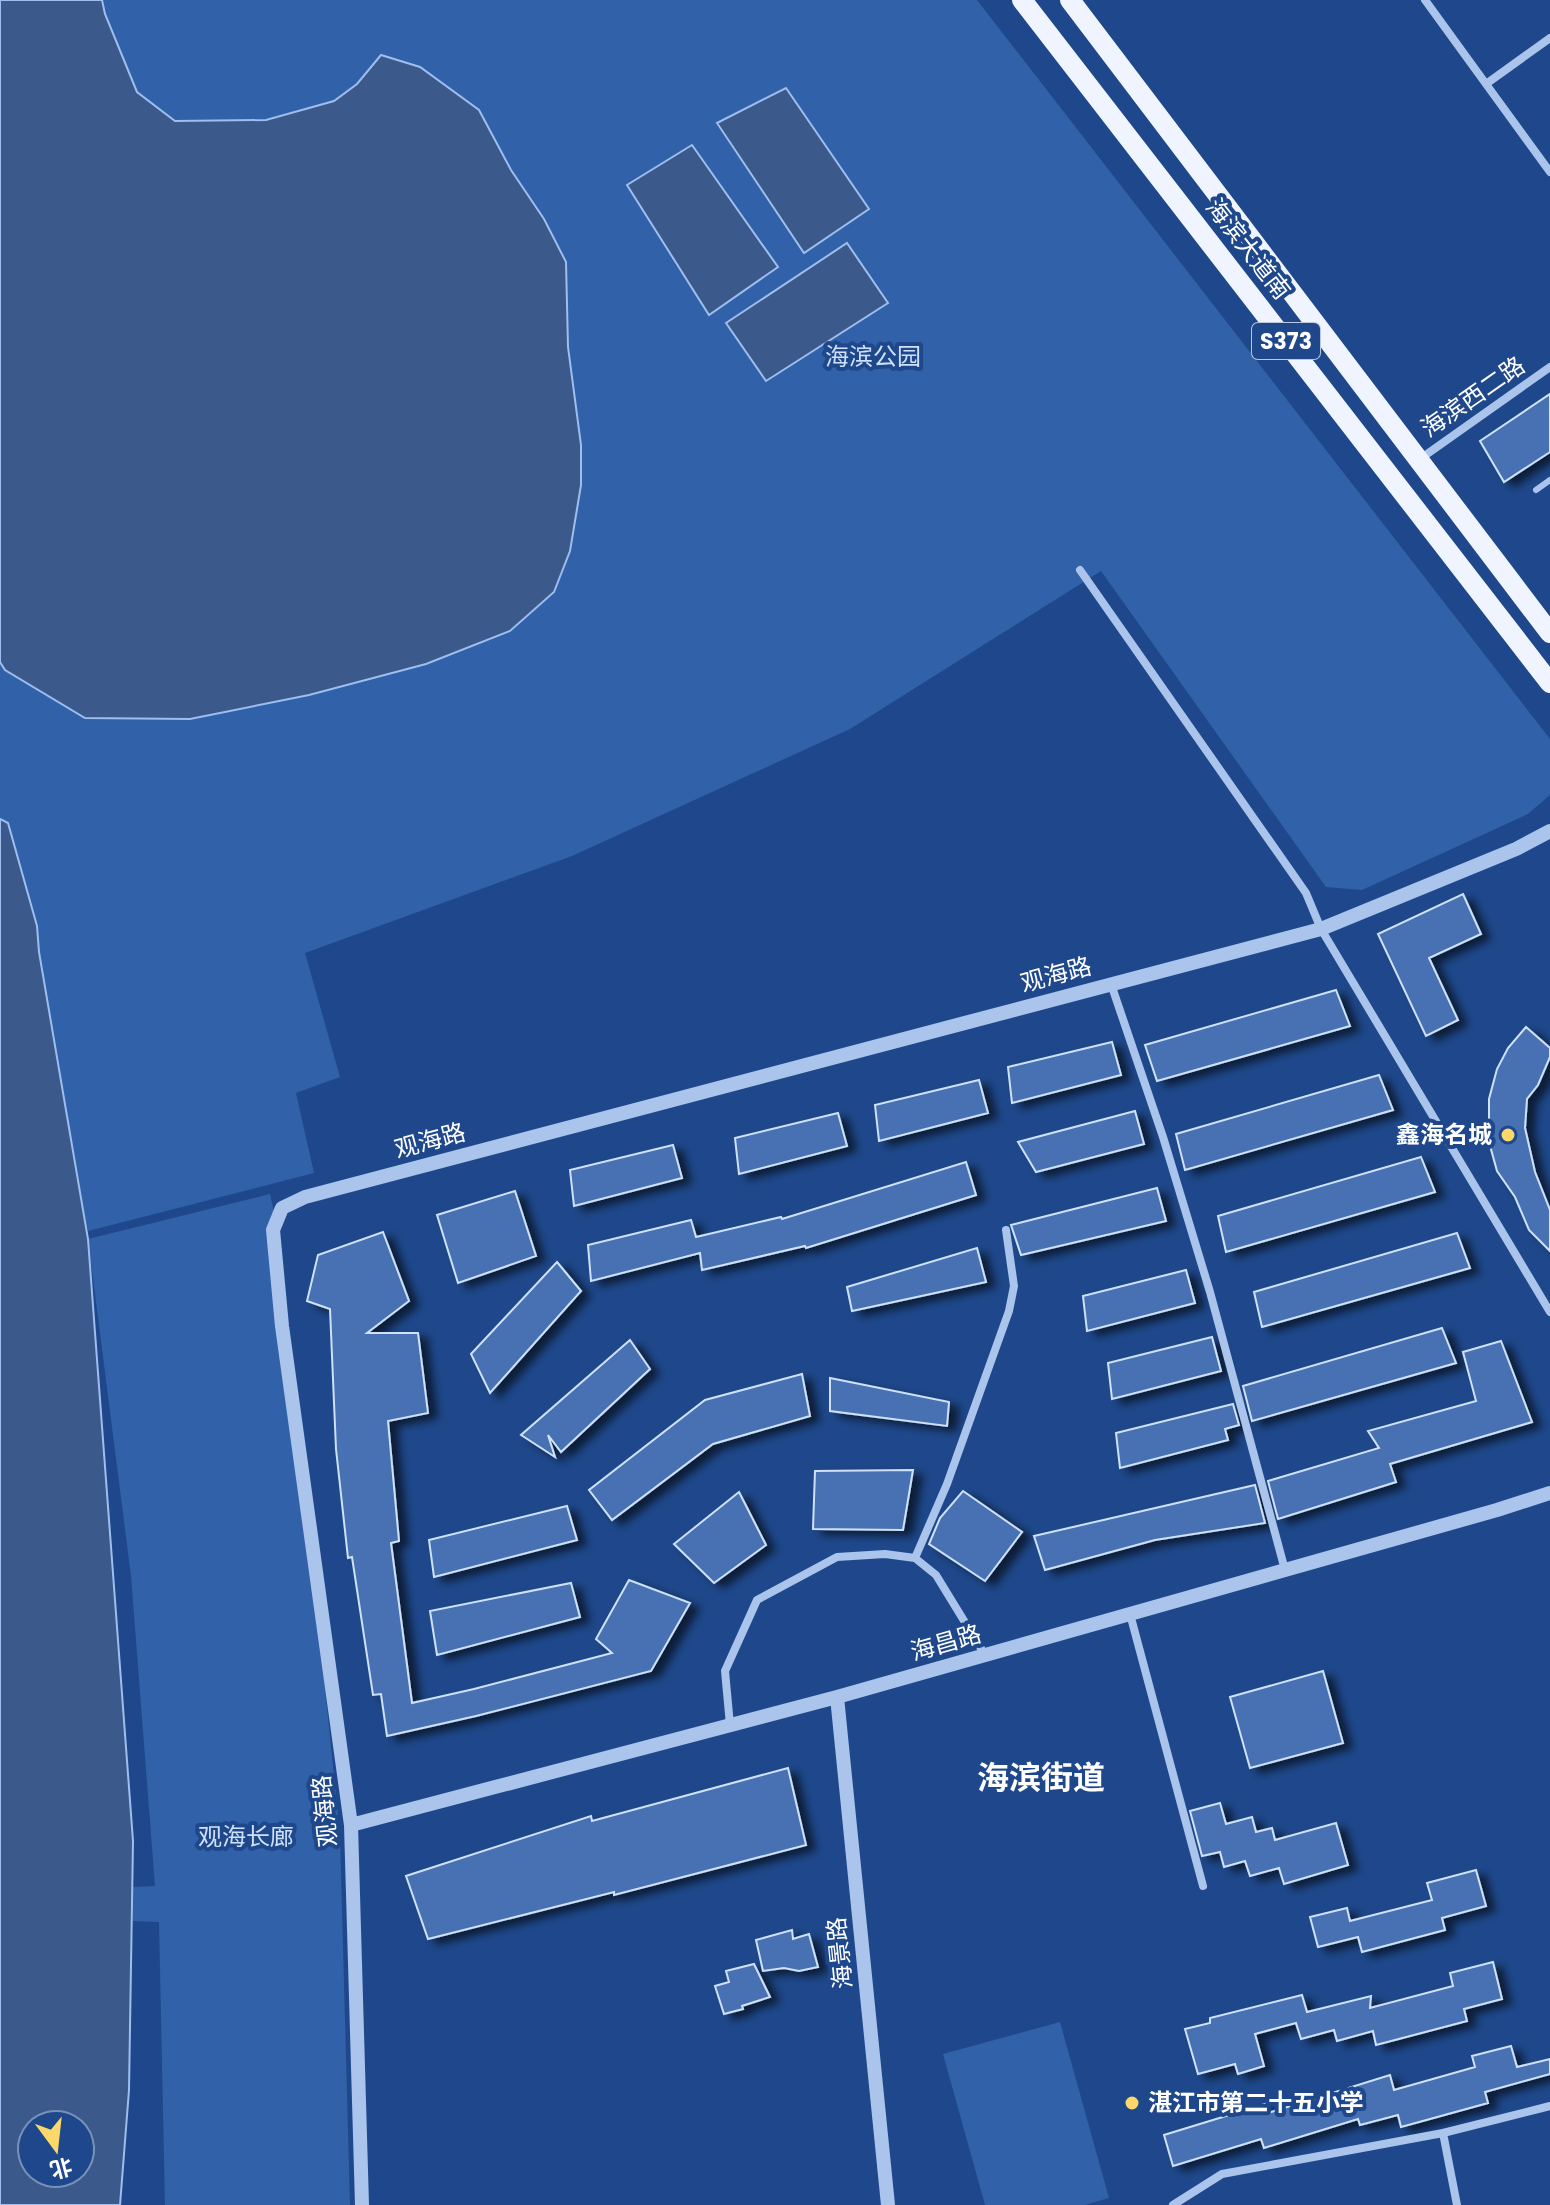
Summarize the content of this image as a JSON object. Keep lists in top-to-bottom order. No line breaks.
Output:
{"streets":{"main road":["海滨大道南","S373"],"street":["海滨西二路","观海路","海昌路","海景路"]},"crossings":[["海滨大道南","海滨西二路"],["观海路","海昌路"],["海昌路","海景路"]],"districts":["海滨街道"],"parks":["海滨公园","观海长廊"],"places":["鑫海名城","湛江市第二十五小学"],"north":"bottom"}
